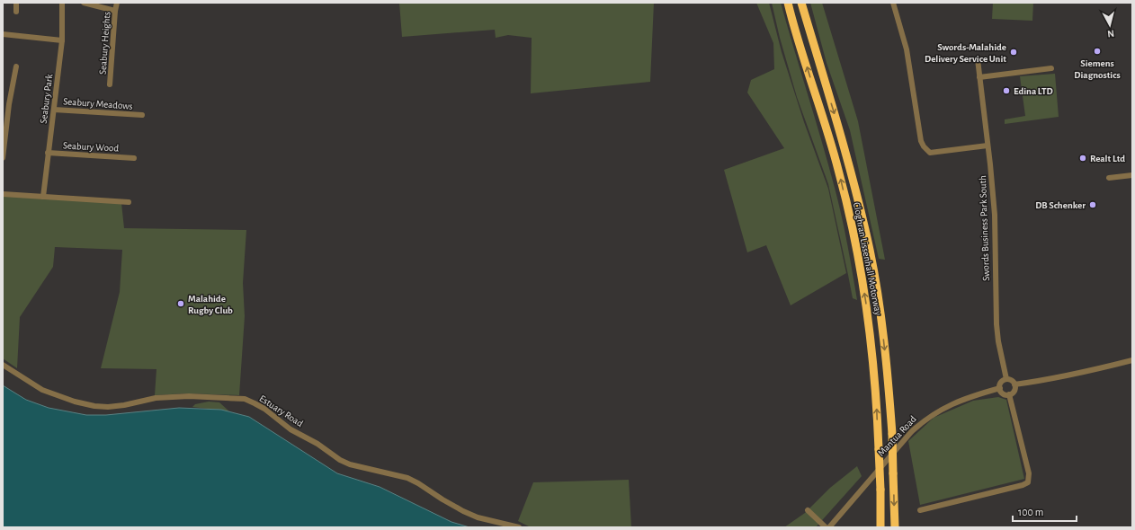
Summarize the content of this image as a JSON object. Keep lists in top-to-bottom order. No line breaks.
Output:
{"streets":{"highway":["Cloghran Lissenhall Motorway"],"street":["Seabury Heights","Seabury Park","Seabury Meadows","Seabury Wood","Swords Business Park South","Estuary Road","Mantua Road"]},"crossings":[["Seabury Park","Seabury Meadows"],["Seabury Park","Seabury Wood"],["Swords Business Park South","Mantua Road"]],"places":["Siemens Diagnostics","Swords-Malahide Delivery Service Unit","Edina LTD","Realt Ltd","DB Schenker","Malahide Rugby Club"],"scale_bar":"100 m","north":"bottom"}
